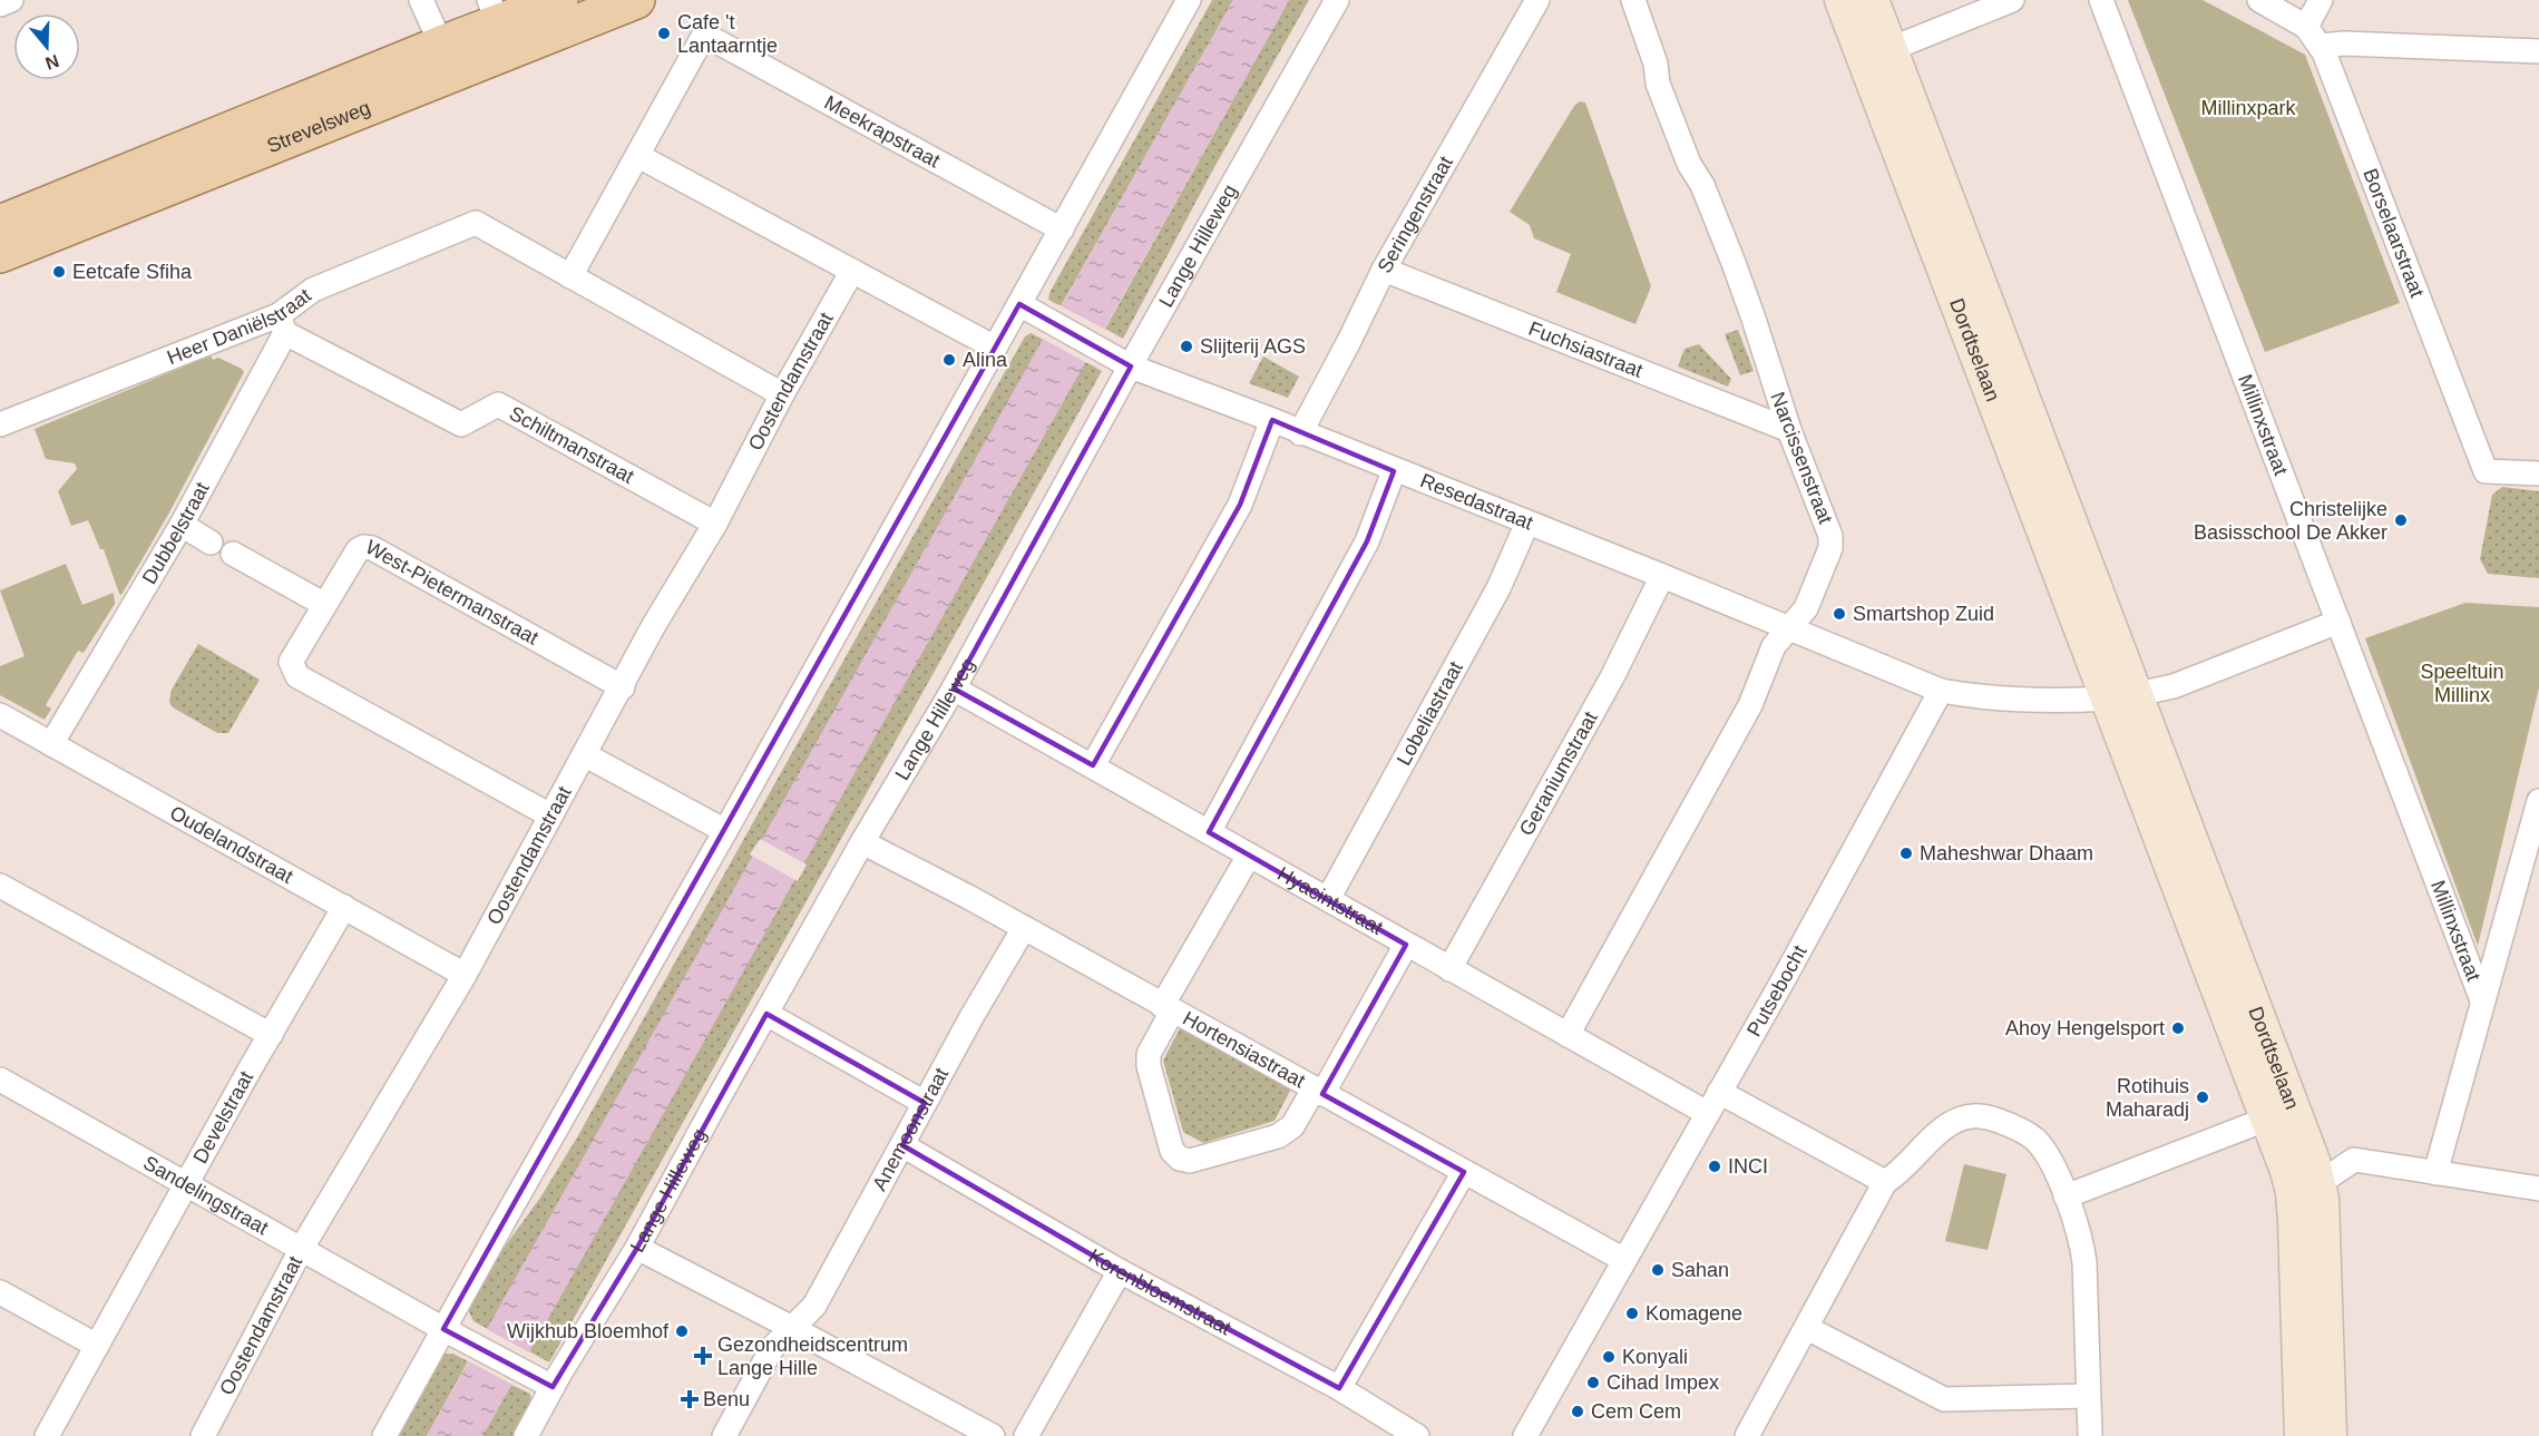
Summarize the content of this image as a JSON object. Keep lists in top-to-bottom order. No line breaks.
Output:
{"streets":{"main road":["Strevelsweg","Dordtselaan"],"street":["Meekrapstraat","Seringenstraat","Borselaarstraat","Lange Hilleweg","Heer Daniëlstraat","Fuchsiastraat","Oostendamstraat","Millinxstraat","Schiltmanstraat","Narcissenstraat","Resedastraat","Dubbelstraat","West-Pietermanstraat","Lobeliastraat","Geraniumstraat","Oudelandstraat","Hyacintstraat","Putsebocht","Hortensiastraat","Develstraat","Anemoonstraat","Sandelingstraat","Korenbloemstraat"]},"crossings":[["Seringenstraat","Fuchsiastraat"],["Seringenstraat","Resedastraat"],["Lange Hilleweg","Resedastraat"],["Lange Hilleweg","Hyacintstraat"],["Lange Hilleweg","Hortensiastraat"],["Lange Hilleweg","Sandelingstraat"],["Heer Daniëlstraat","Schiltmanstraat"],["Heer Daniëlstraat","Dubbelstraat"],["Fuchsiastraat","Narcissenstraat"],["Oostendamstraat","Schiltmanstraat"],["Oostendamstraat","West-Pietermanstraat"],["Oostendamstraat","Oudelandstraat"],["Oostendamstraat","Sandelingstraat"],["Schiltmanstraat","Dubbelstraat"],["Narcissenstraat","Resedastraat"],["Narcissenstraat","Hyacintstraat"],["Resedastraat","Lobeliastraat"],["Resedastraat","Geraniumstraat"],["Resedastraat","Putsebocht"],["Dubbelstraat","Oudelandstraat"],["Lobeliastraat","Hyacintstraat"],["Geraniumstraat","Hyacintstraat"],["Oudelandstraat","Develstraat"],["Hyacintstraat","Putsebocht"],["Putsebocht","Hortensiastraat"],["Hortensiastraat","Anemoonstraat"],["Develstraat","Sandelingstraat"],["Anemoonstraat","Korenbloemstraat"]],"parks":["Millinxpark","Speeltuin Millinx"],"places":{"other":["Cafe 't Lantaarntje","Eetcafe Sfiha","Slijterij AGS","Alina","Christelijke Basisschool De Akker","Smartshop Zuid","Maheshwar Dhaam","Ahoy Hengelsport","Rotihuis Maharadj","INCI","Sahan","Komagene","Wijkhub Bloemhof","Konyali","Cihad Impex","Cem Cem"],"health":["Gezondheidscentrum Lange Hille","Benu"]},"north":"bottom"}
